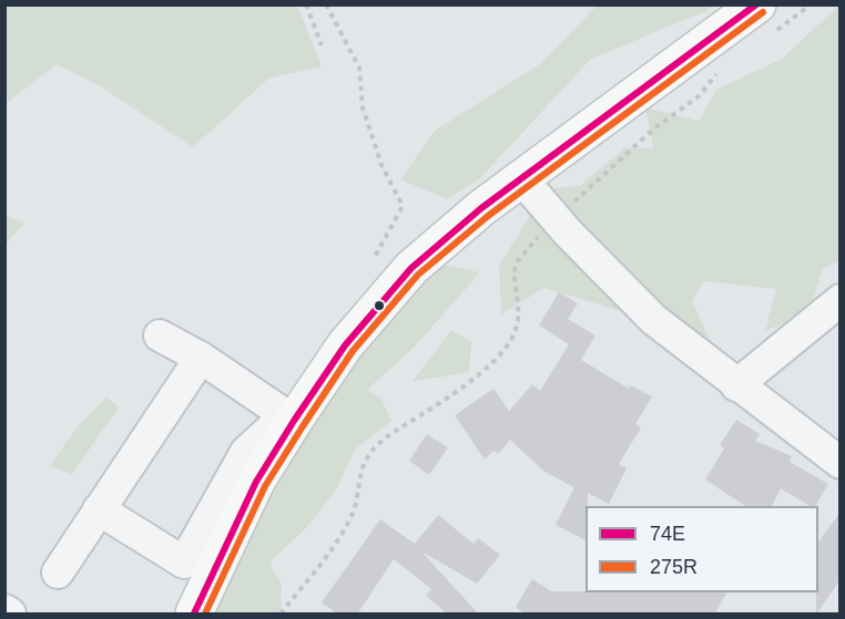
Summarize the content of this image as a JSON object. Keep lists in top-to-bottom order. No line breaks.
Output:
{"lines":["transit line 74E","transit line 275R"],"legend":["74E","275R"]}
